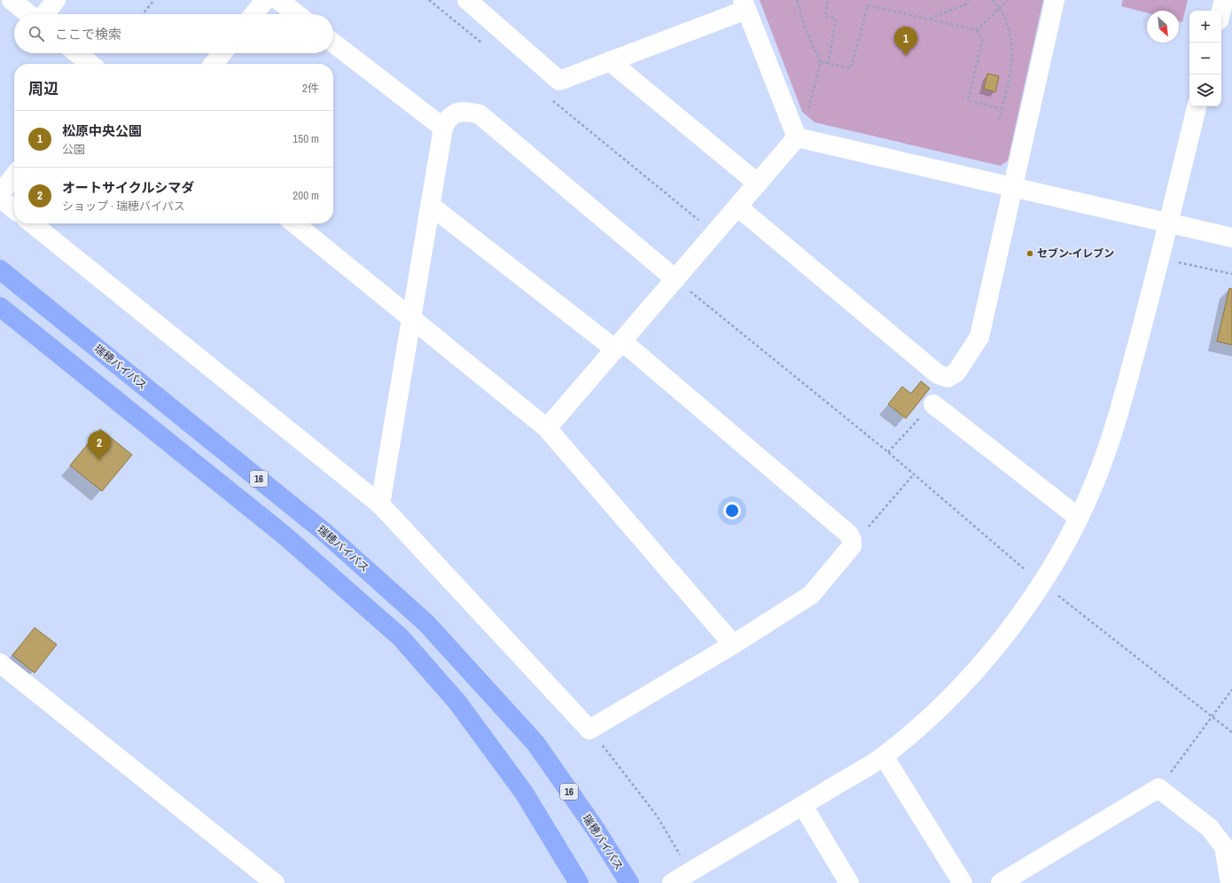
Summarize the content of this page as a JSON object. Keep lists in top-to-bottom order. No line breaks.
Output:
{"streets":{"highway":["瑞穂バイパス","16"]},"places":["セブン-イレブン"],"north":"bottom right","page":{"map_buttons":["+","−"],"search":"ここで検索","pins":["1","2"],"heading":["周辺","2件"],"list":[{"mark":"1","name":"松原中央公園","note":"公園","value":"150 m"},{"mark":"2","name":"オートサイクルシマダ","note":"ショップ · 瑞穂バイパス","value":"200 m"}]}}
